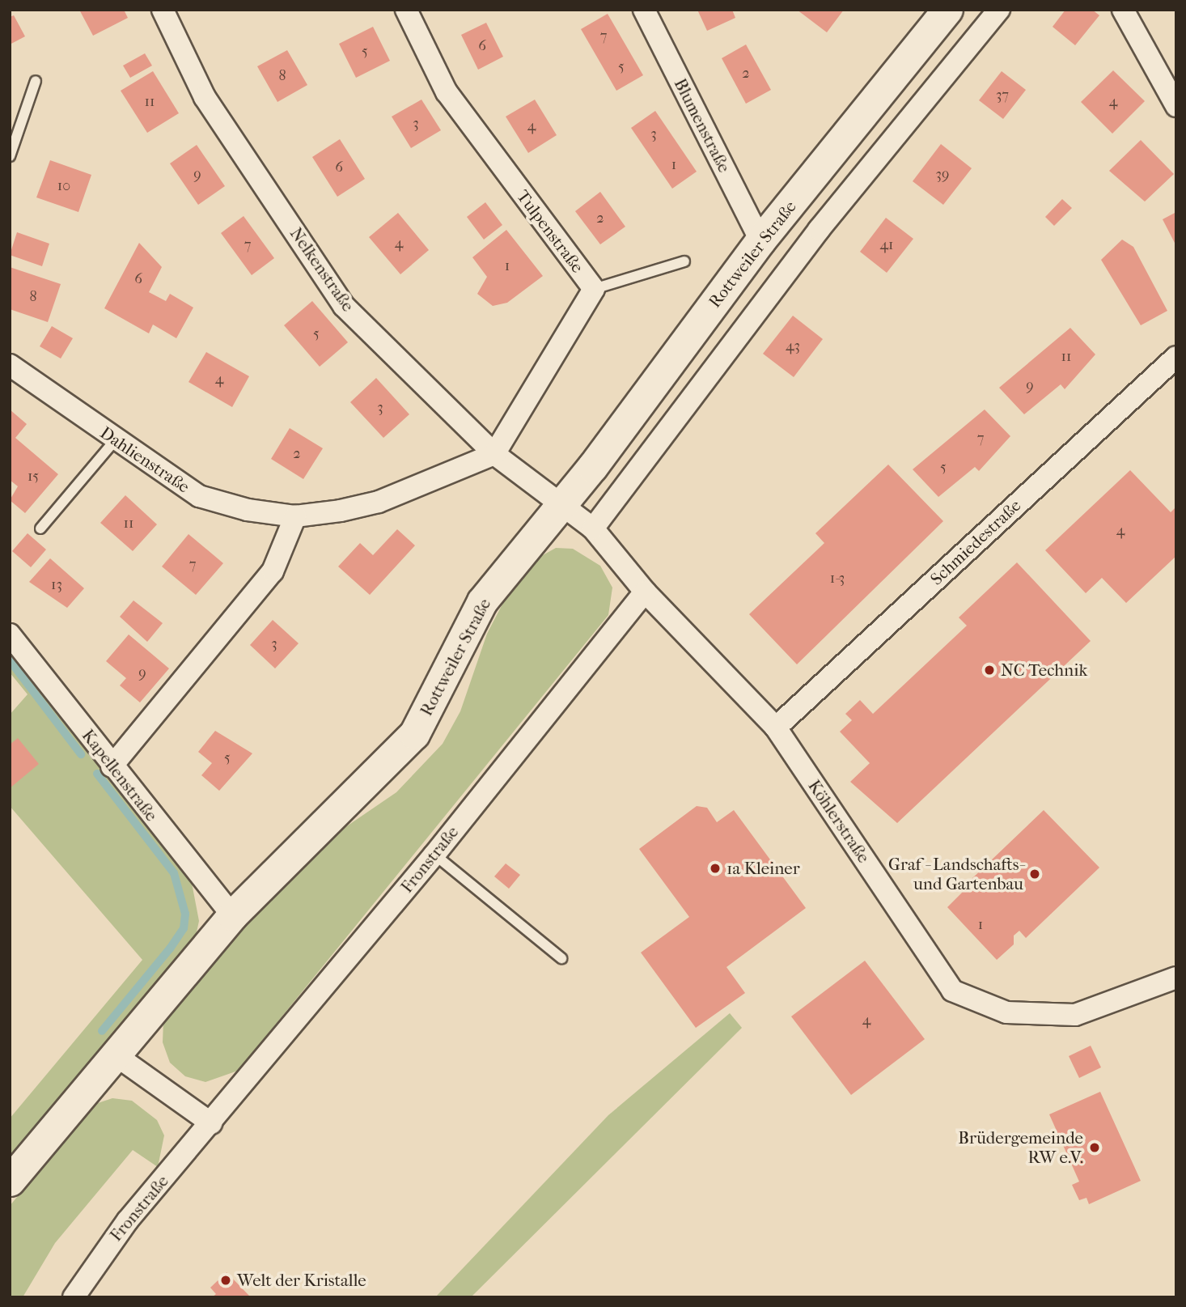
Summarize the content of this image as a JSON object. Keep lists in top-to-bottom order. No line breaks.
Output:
{"streets":{"street":["Blumenstraße","Tulpenstraße","Rottweiler Straße","Nelkenstraße","Dahlienstraße","Schmiedestraße","Kapellenstraße","Köhlerstraße","Fronstraße"]},"crossings":[["Blumenstraße","Rottweiler Straße"],["Tulpenstraße","Nelkenstraße"],["Tulpenstraße","Dahlienstraße"],["Rottweiler Straße","Nelkenstraße"],["Rottweiler Straße","Kapellenstraße"],["Nelkenstraße","Dahlienstraße"],["Schmiedestraße","Köhlerstraße"],["Köhlerstraße","Fronstraße"]],"places":["NC Technik","1a Kleiner","Graf - Landschafts- und Gartenbau","Brüdergemeinde RW e.V.","Welt der Kristalle"],"house_numbers":["7","6","5","5","2","8","37","11","4","3","4","3","1","6","9","39","10","2","4","7","41","1","6","8","5","43","11","4","9","3","7","2","5","15","11","4","7","1-3","13","3","9","5","1","4"]}
